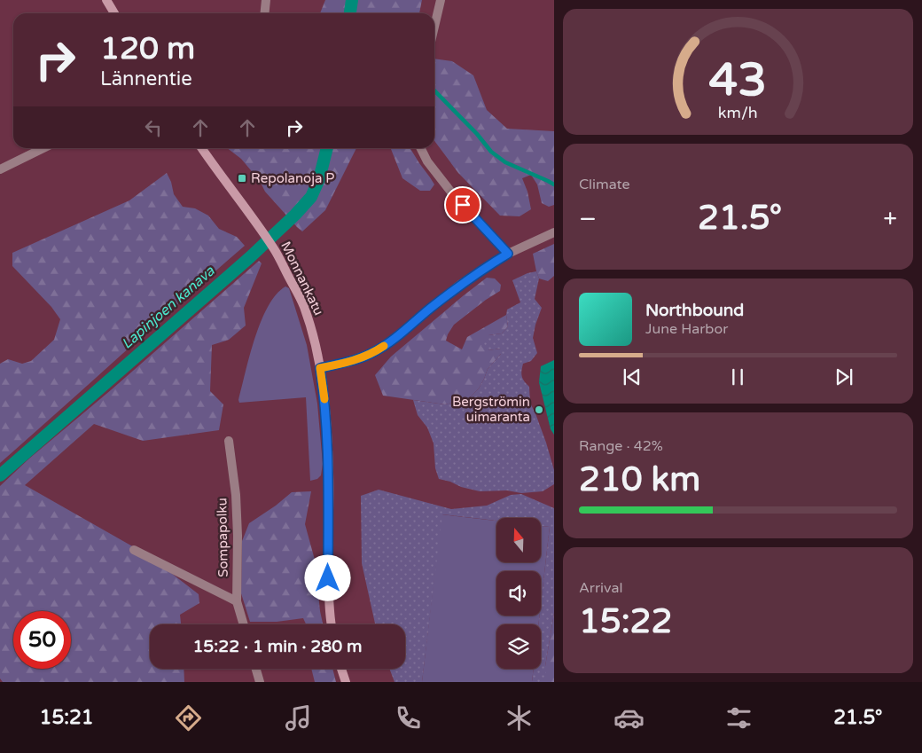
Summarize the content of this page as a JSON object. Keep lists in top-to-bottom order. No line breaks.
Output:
{"streets":{"main road":["Monnankatu"],"street":["Sompapolku"]},"water":["Lapinjoen kanava"],"places":{"transit":["Repolanoja P"],"other":["Bergströmin uimaranta"]},"north":"top","page":{"turn":["120 m","Lännentie"],"tile":["Climate",["Range · 42%","210 km"],["Arrival","15:22"]],"heat":["−","21.5°","+"],"song":["Northbound","June Harbor"],"limit":"50","trip":"15:22 · 1 min · 280 m","tabs":["15:21","21.5°"],"gauge":["43","km/h"]}}
